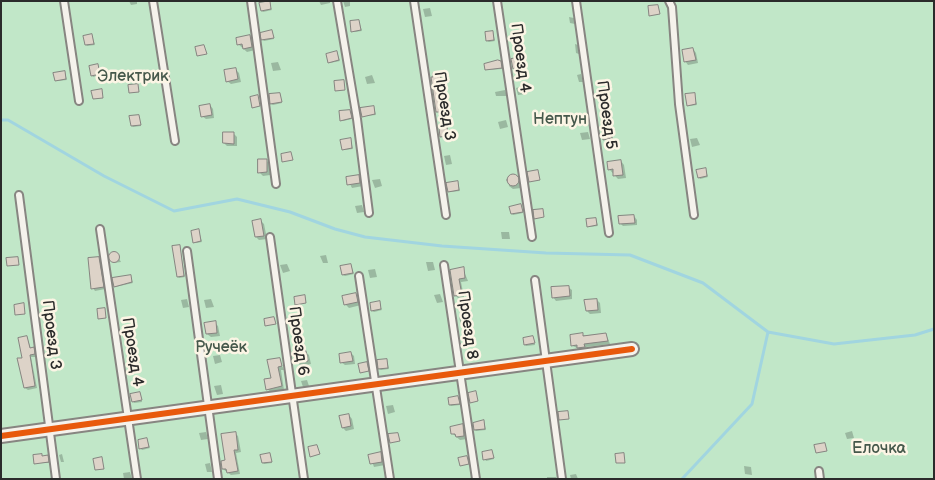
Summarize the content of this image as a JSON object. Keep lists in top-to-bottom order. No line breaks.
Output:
{"streets":{"lane":["Проезд 4","Проезд 3","Проезд 5","Проезд 8","Проезд 6"]},"parks":["Электрик","Нептун","Ручеёк","Елочка"]}
